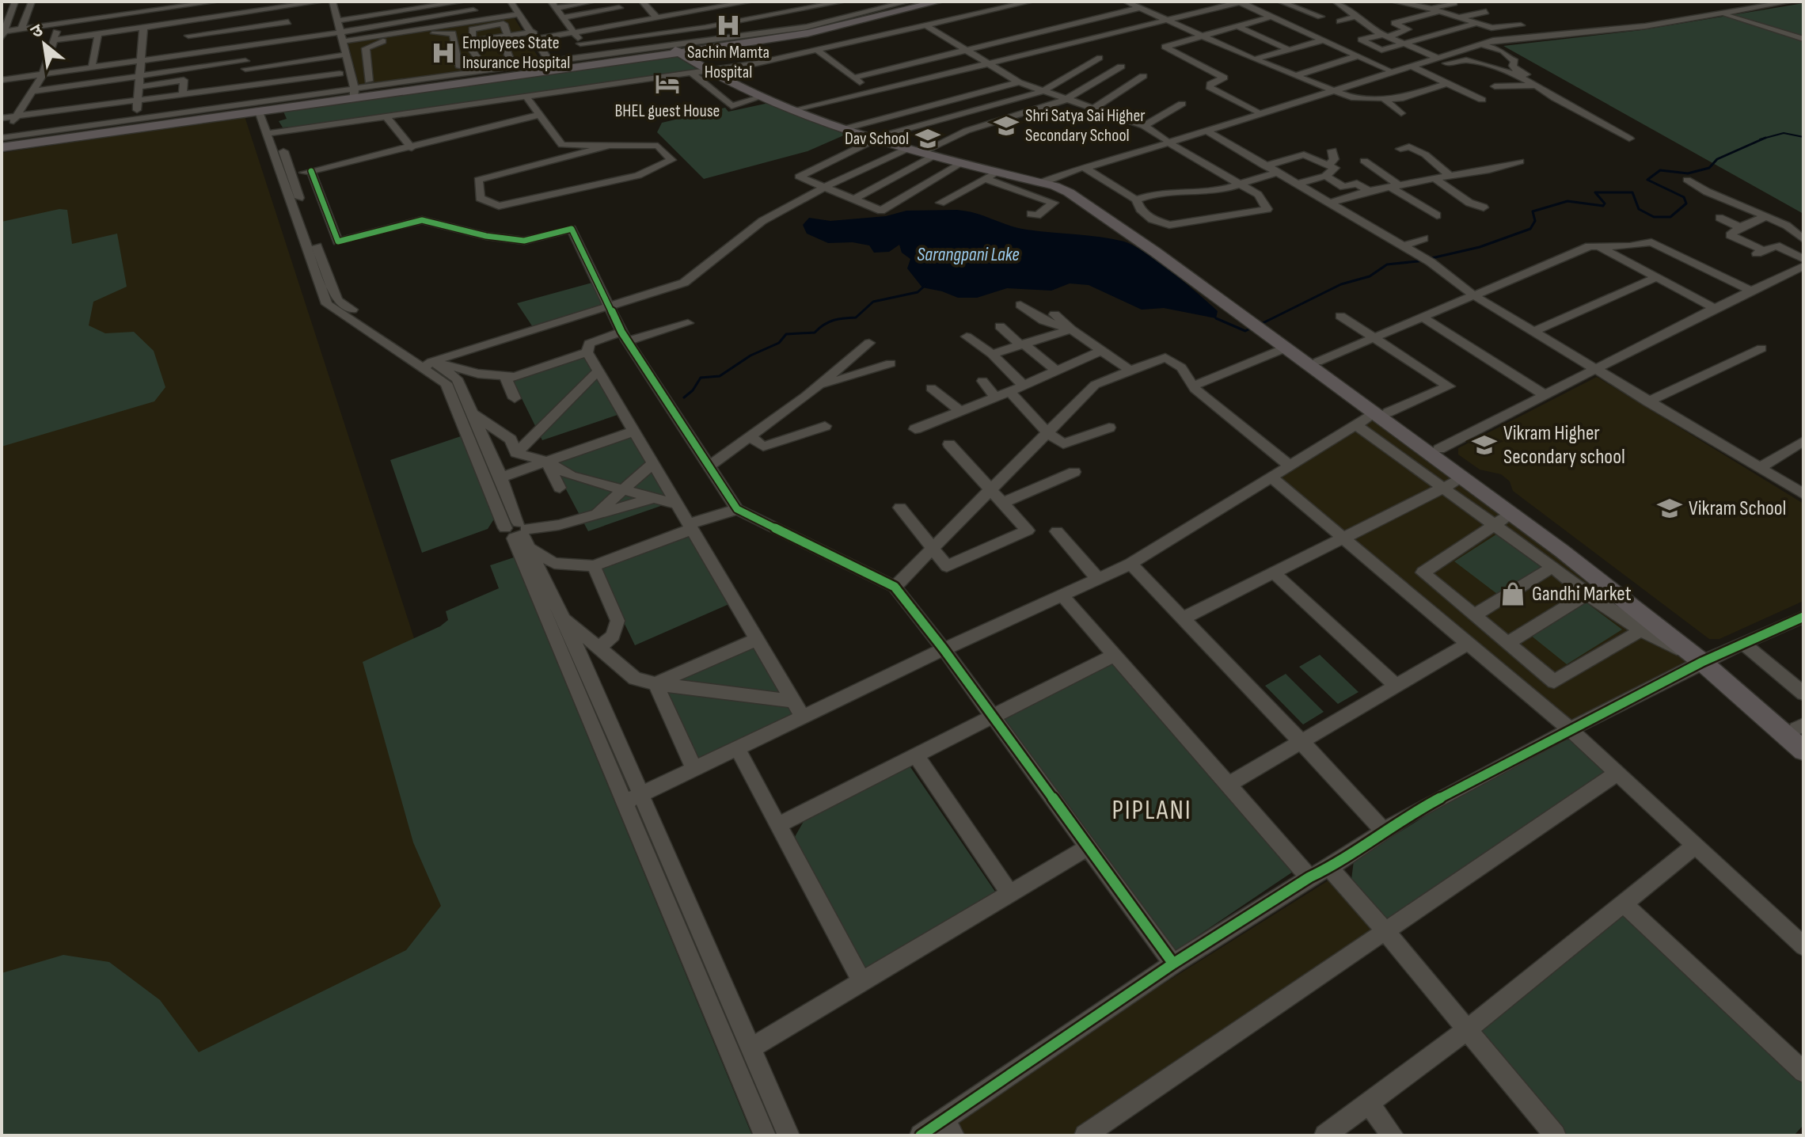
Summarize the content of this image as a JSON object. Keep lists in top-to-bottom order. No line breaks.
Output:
{"districts":["PIPLANI"],"water":["Sarangpani Lake"],"places":{"hospital":["Sachin Mamta Hospital","Employees State Insurance Hospital"],"hotel":["BHEL guest House"],"school or university":["Shri Satya Sai Higher Secondary School","Dav School","Vikram Higher Secondary school","Vikram School"],"shop":["Gandhi Market"]},"north":"top left"}
